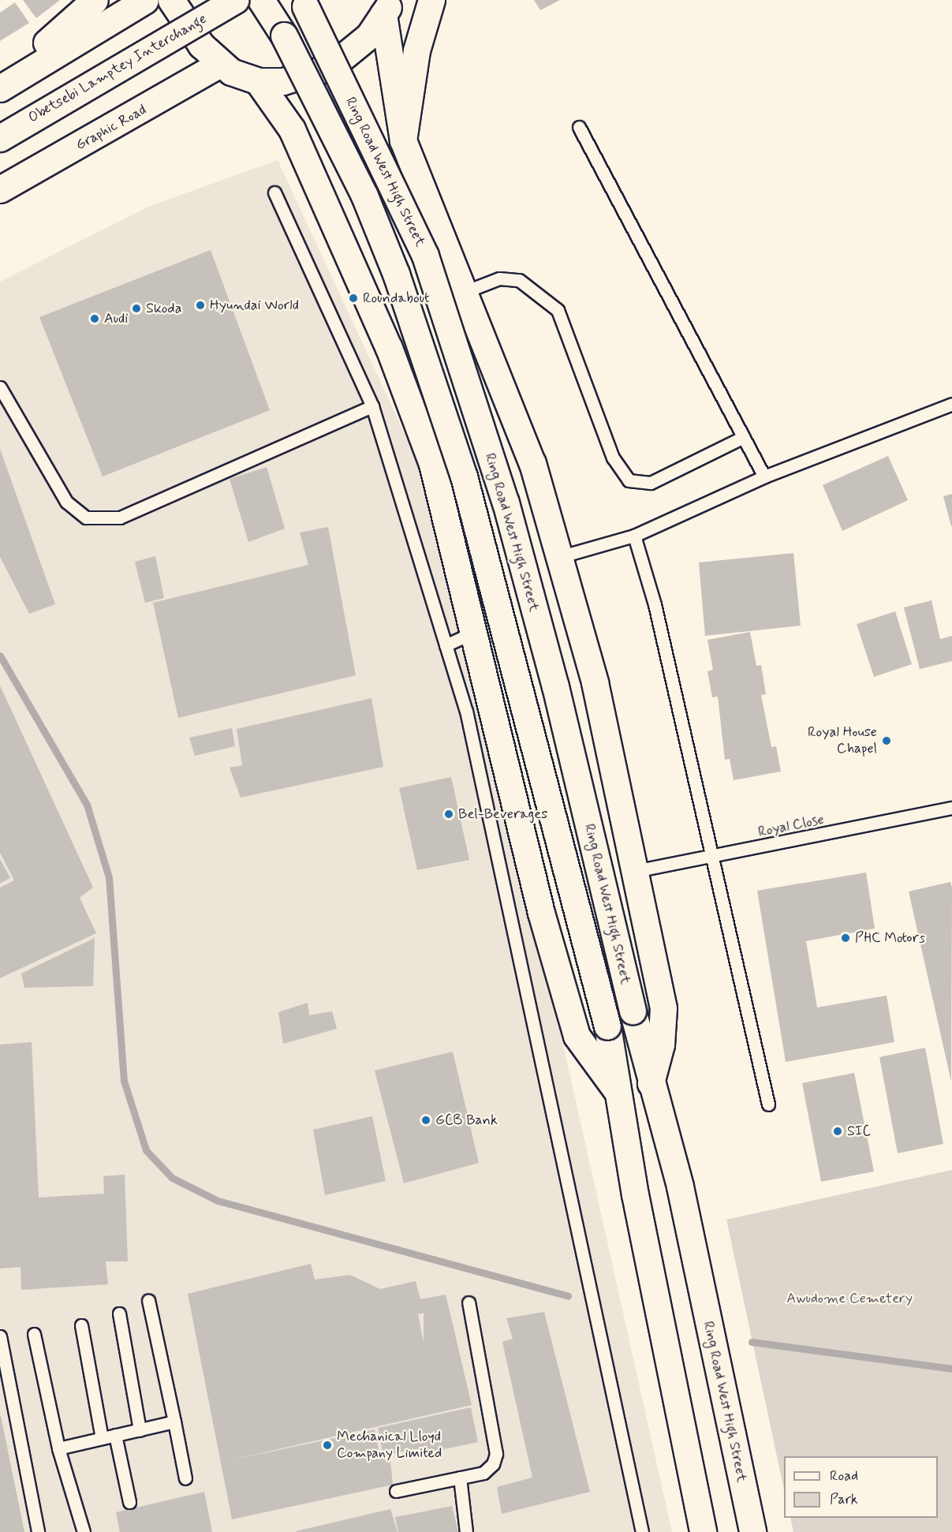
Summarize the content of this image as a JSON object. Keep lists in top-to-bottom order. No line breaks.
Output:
{"streets":{"main road":["Obetsebi Lamptey Interchange","Graphic Road","Ring Road West High Street"],"lane":["Royal Close"]},"crossings":[["Ring Road West High Street","Royal Close"]],"parks":["Awudome Cemetery"],"places":["Roundabout","Hyundai World","Skoda","Audi","Royal House Chapel","Bel-Beverages","PHC Motors","GCB Bank","SIC","Mechanical Lloyd Company Limited"],"legend":["Road","Park"]}
